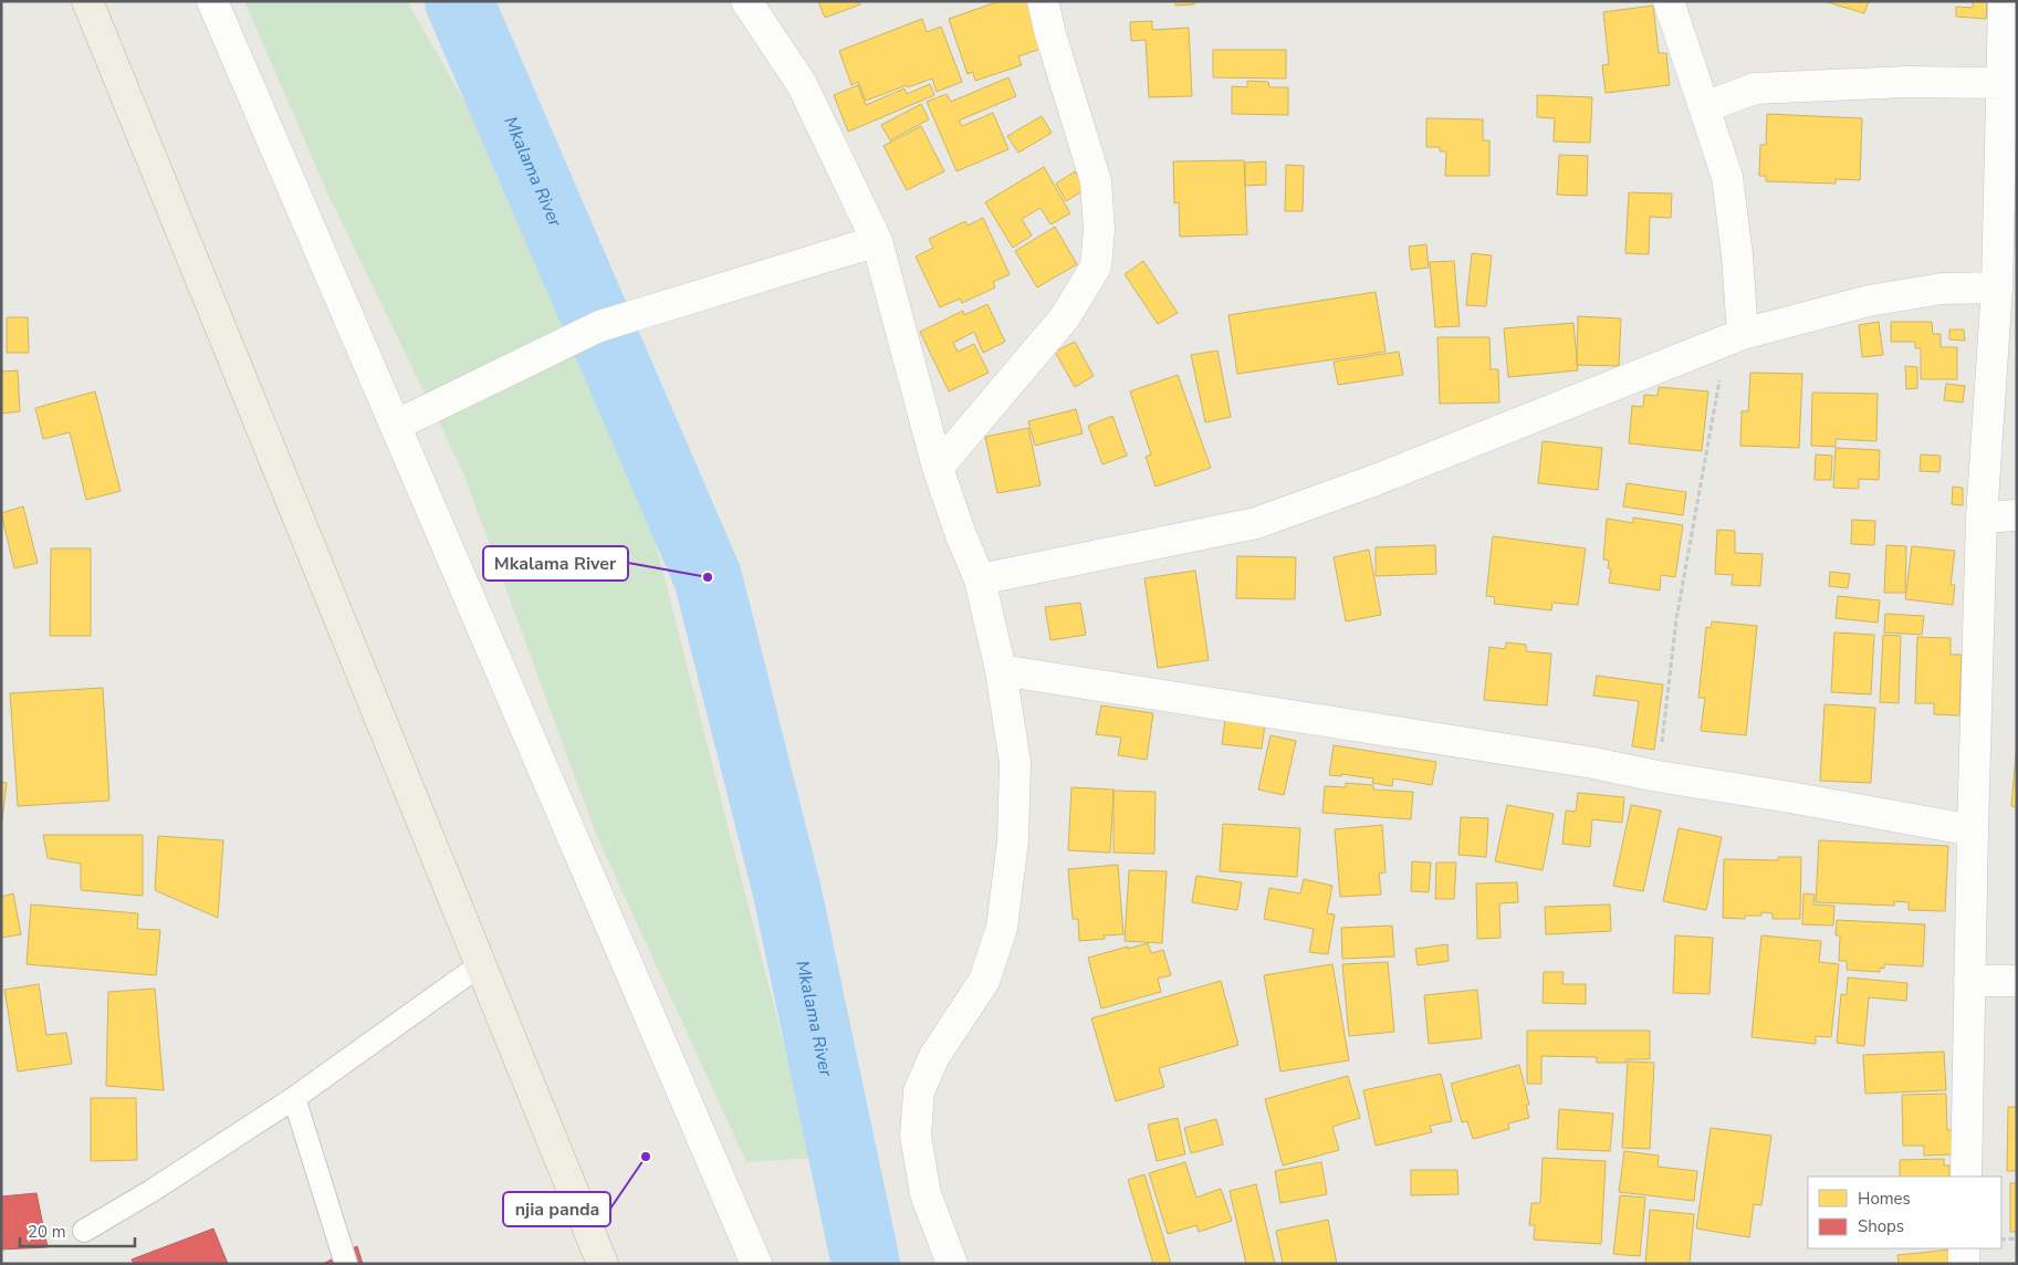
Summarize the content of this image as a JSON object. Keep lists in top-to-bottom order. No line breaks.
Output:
{"water":["Mkalama River"],"places":["Mkalama River","njia panda"],"legend":["Homes","Shops"],"scale_bar":"20 m"}
